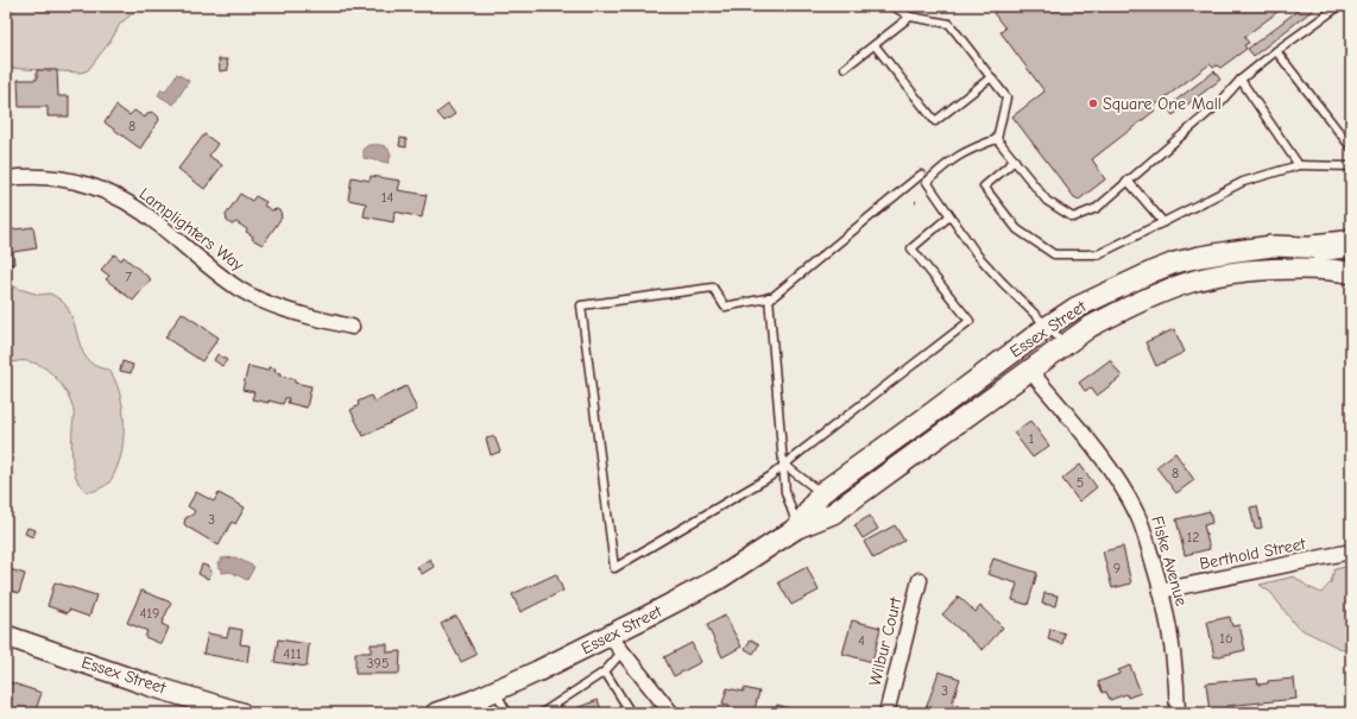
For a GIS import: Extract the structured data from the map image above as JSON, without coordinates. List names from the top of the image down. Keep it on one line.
{"streets":{"main road":["Essex Street"],"street":["Lamplighters Way","Berthold Street","Fiske Avenue","Wilbur Court"]},"crossings":[["Essex Street","Fiske Avenue"],["Berthold Street","Fiske Avenue"]],"places":["Square One Mall"],"house_numbers":["8","14","7","1","8","5","3","12","9","419","16","4","411","395","3"]}
